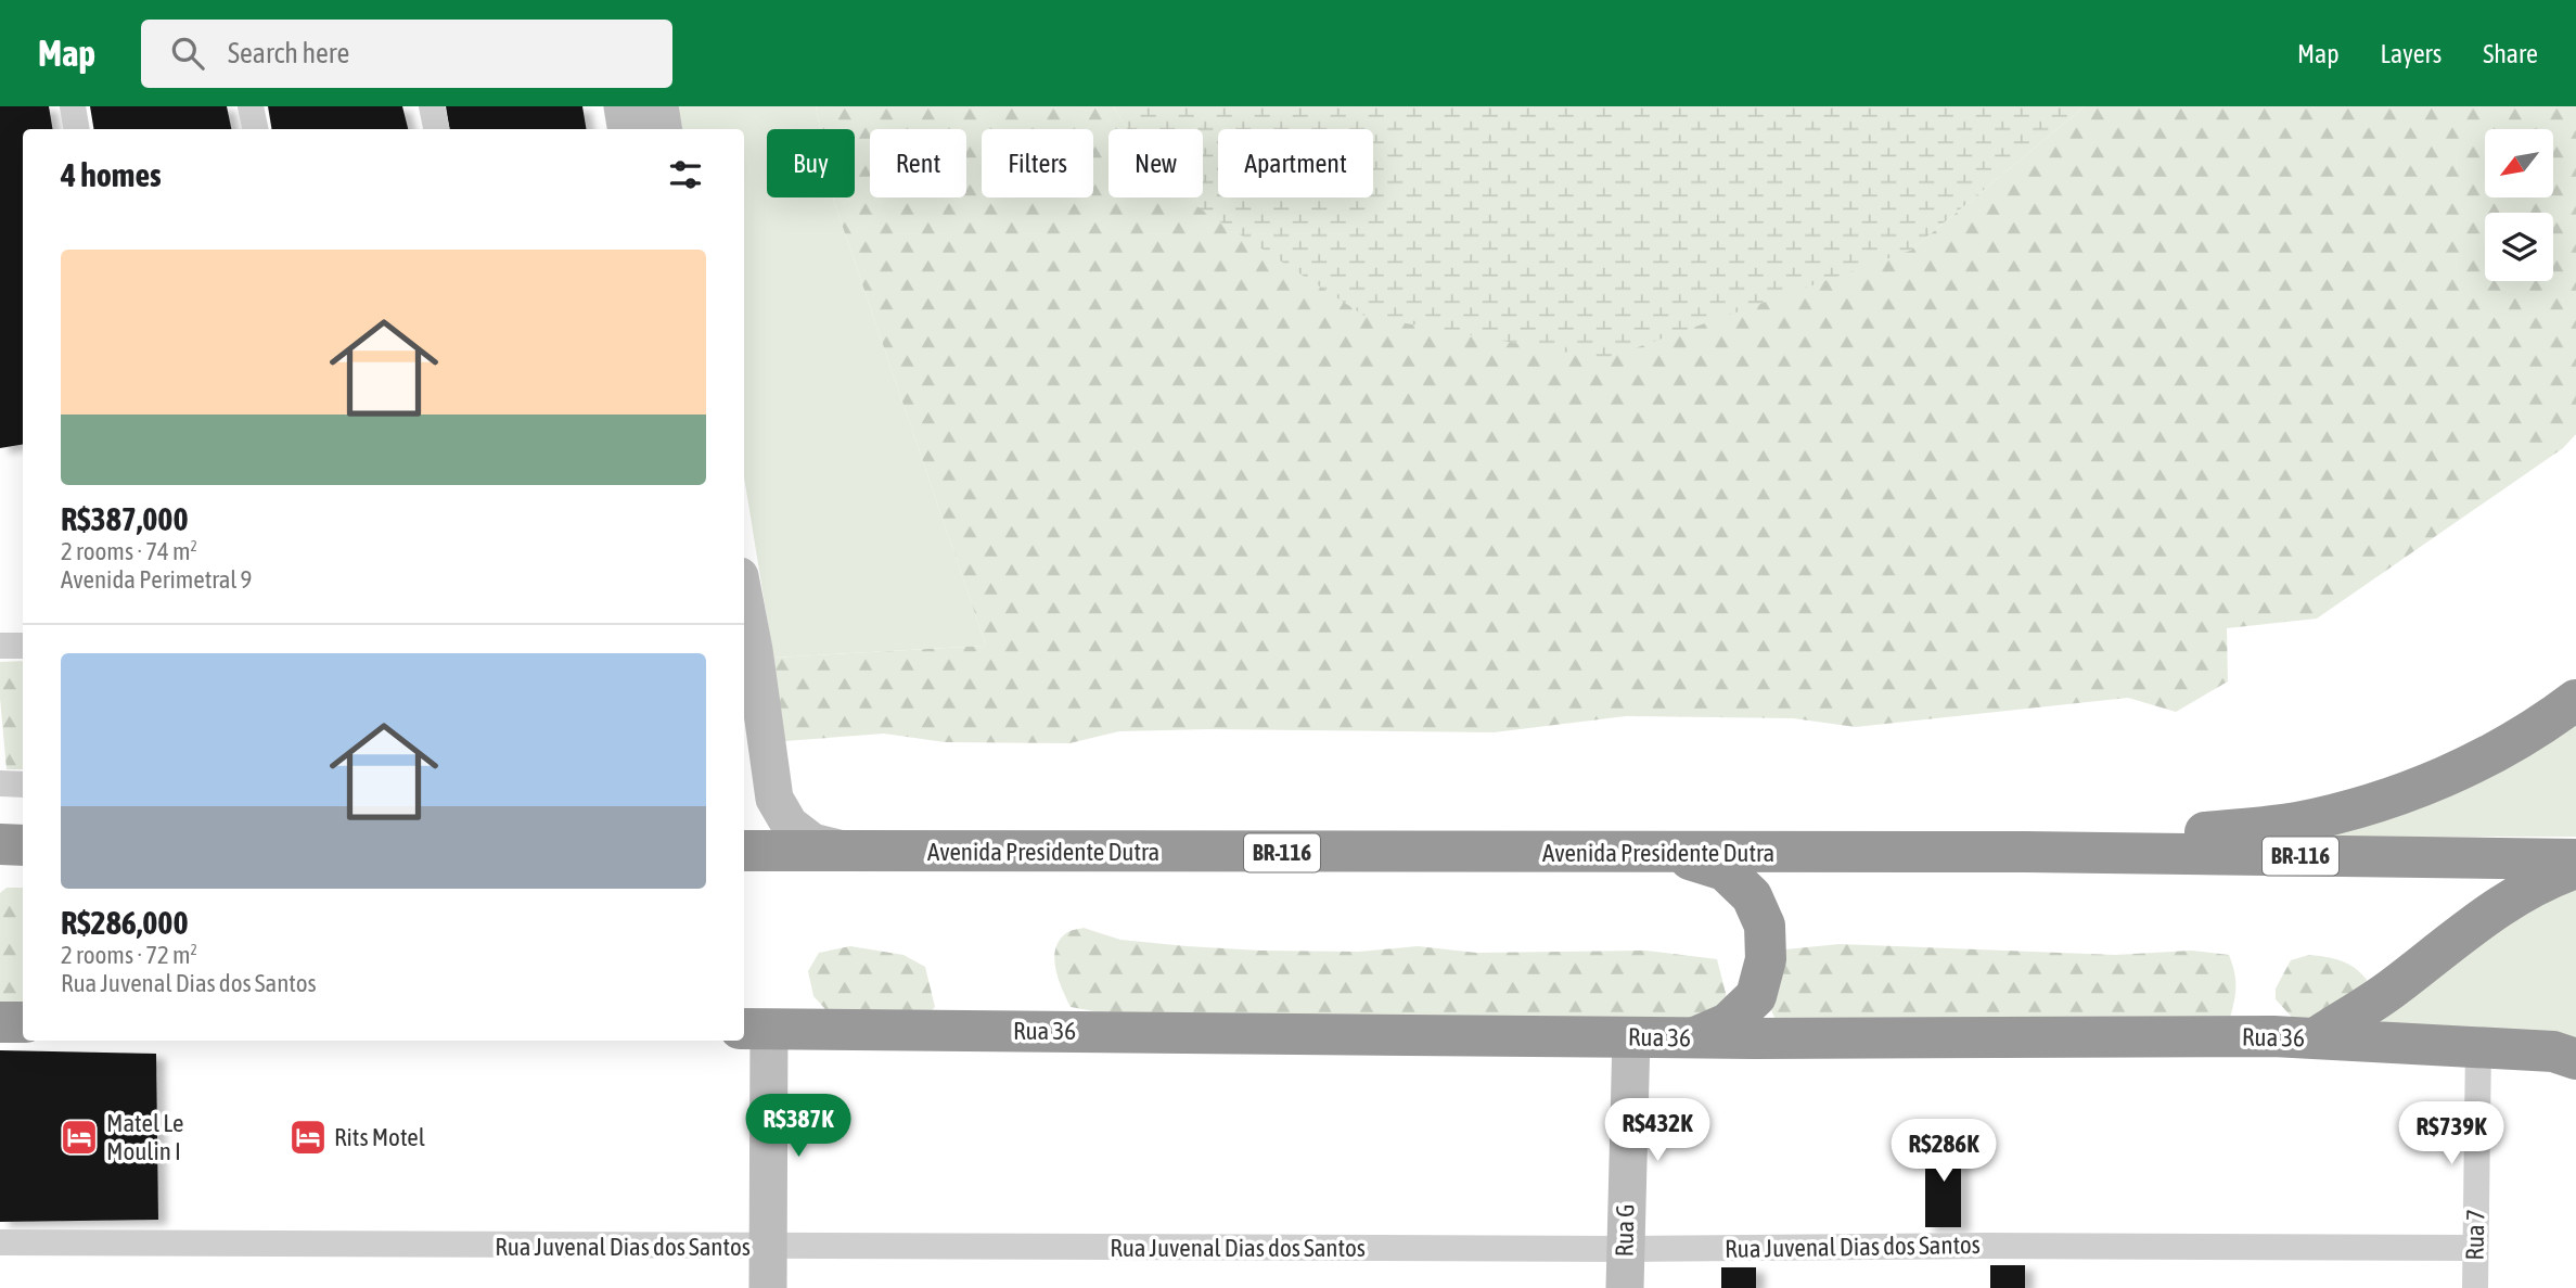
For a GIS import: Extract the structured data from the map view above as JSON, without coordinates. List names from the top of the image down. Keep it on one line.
{"streets":{"highway":["Avenida Presidente Dutra","BR-116","Rua 36"],"main road":["Rua G"],"street":["Rua 7","Rua Juvenal Dias dos Santos"]},"crossings":[["Rua 36","Rua G"],["Rua 36","Rua 7"],["Rua G","Rua Juvenal Dias dos Santos"],["Rua 7","Rua Juvenal Dias dos Santos"]],"places":{"hotel":["Matel Le Moulin I","Rits Motel"]},"north":"bottom left","page":{"header":"Map","search":"Search here","nav":["Map","Layers","Share"],"chip":["Buy","Rent","Filters","New","Apartment"],"heading":"4 homes","list":[{"name":"R$387,000","note":"2 rooms · 74 m² · Avenida Perimetral 9"},{"name":"R$286,000","note":"2 rooms · 72 m² · Rua Juvenal Dias dos Santos"}],"price":["R$387K","R$432K","R$739K","R$286K"]}}
